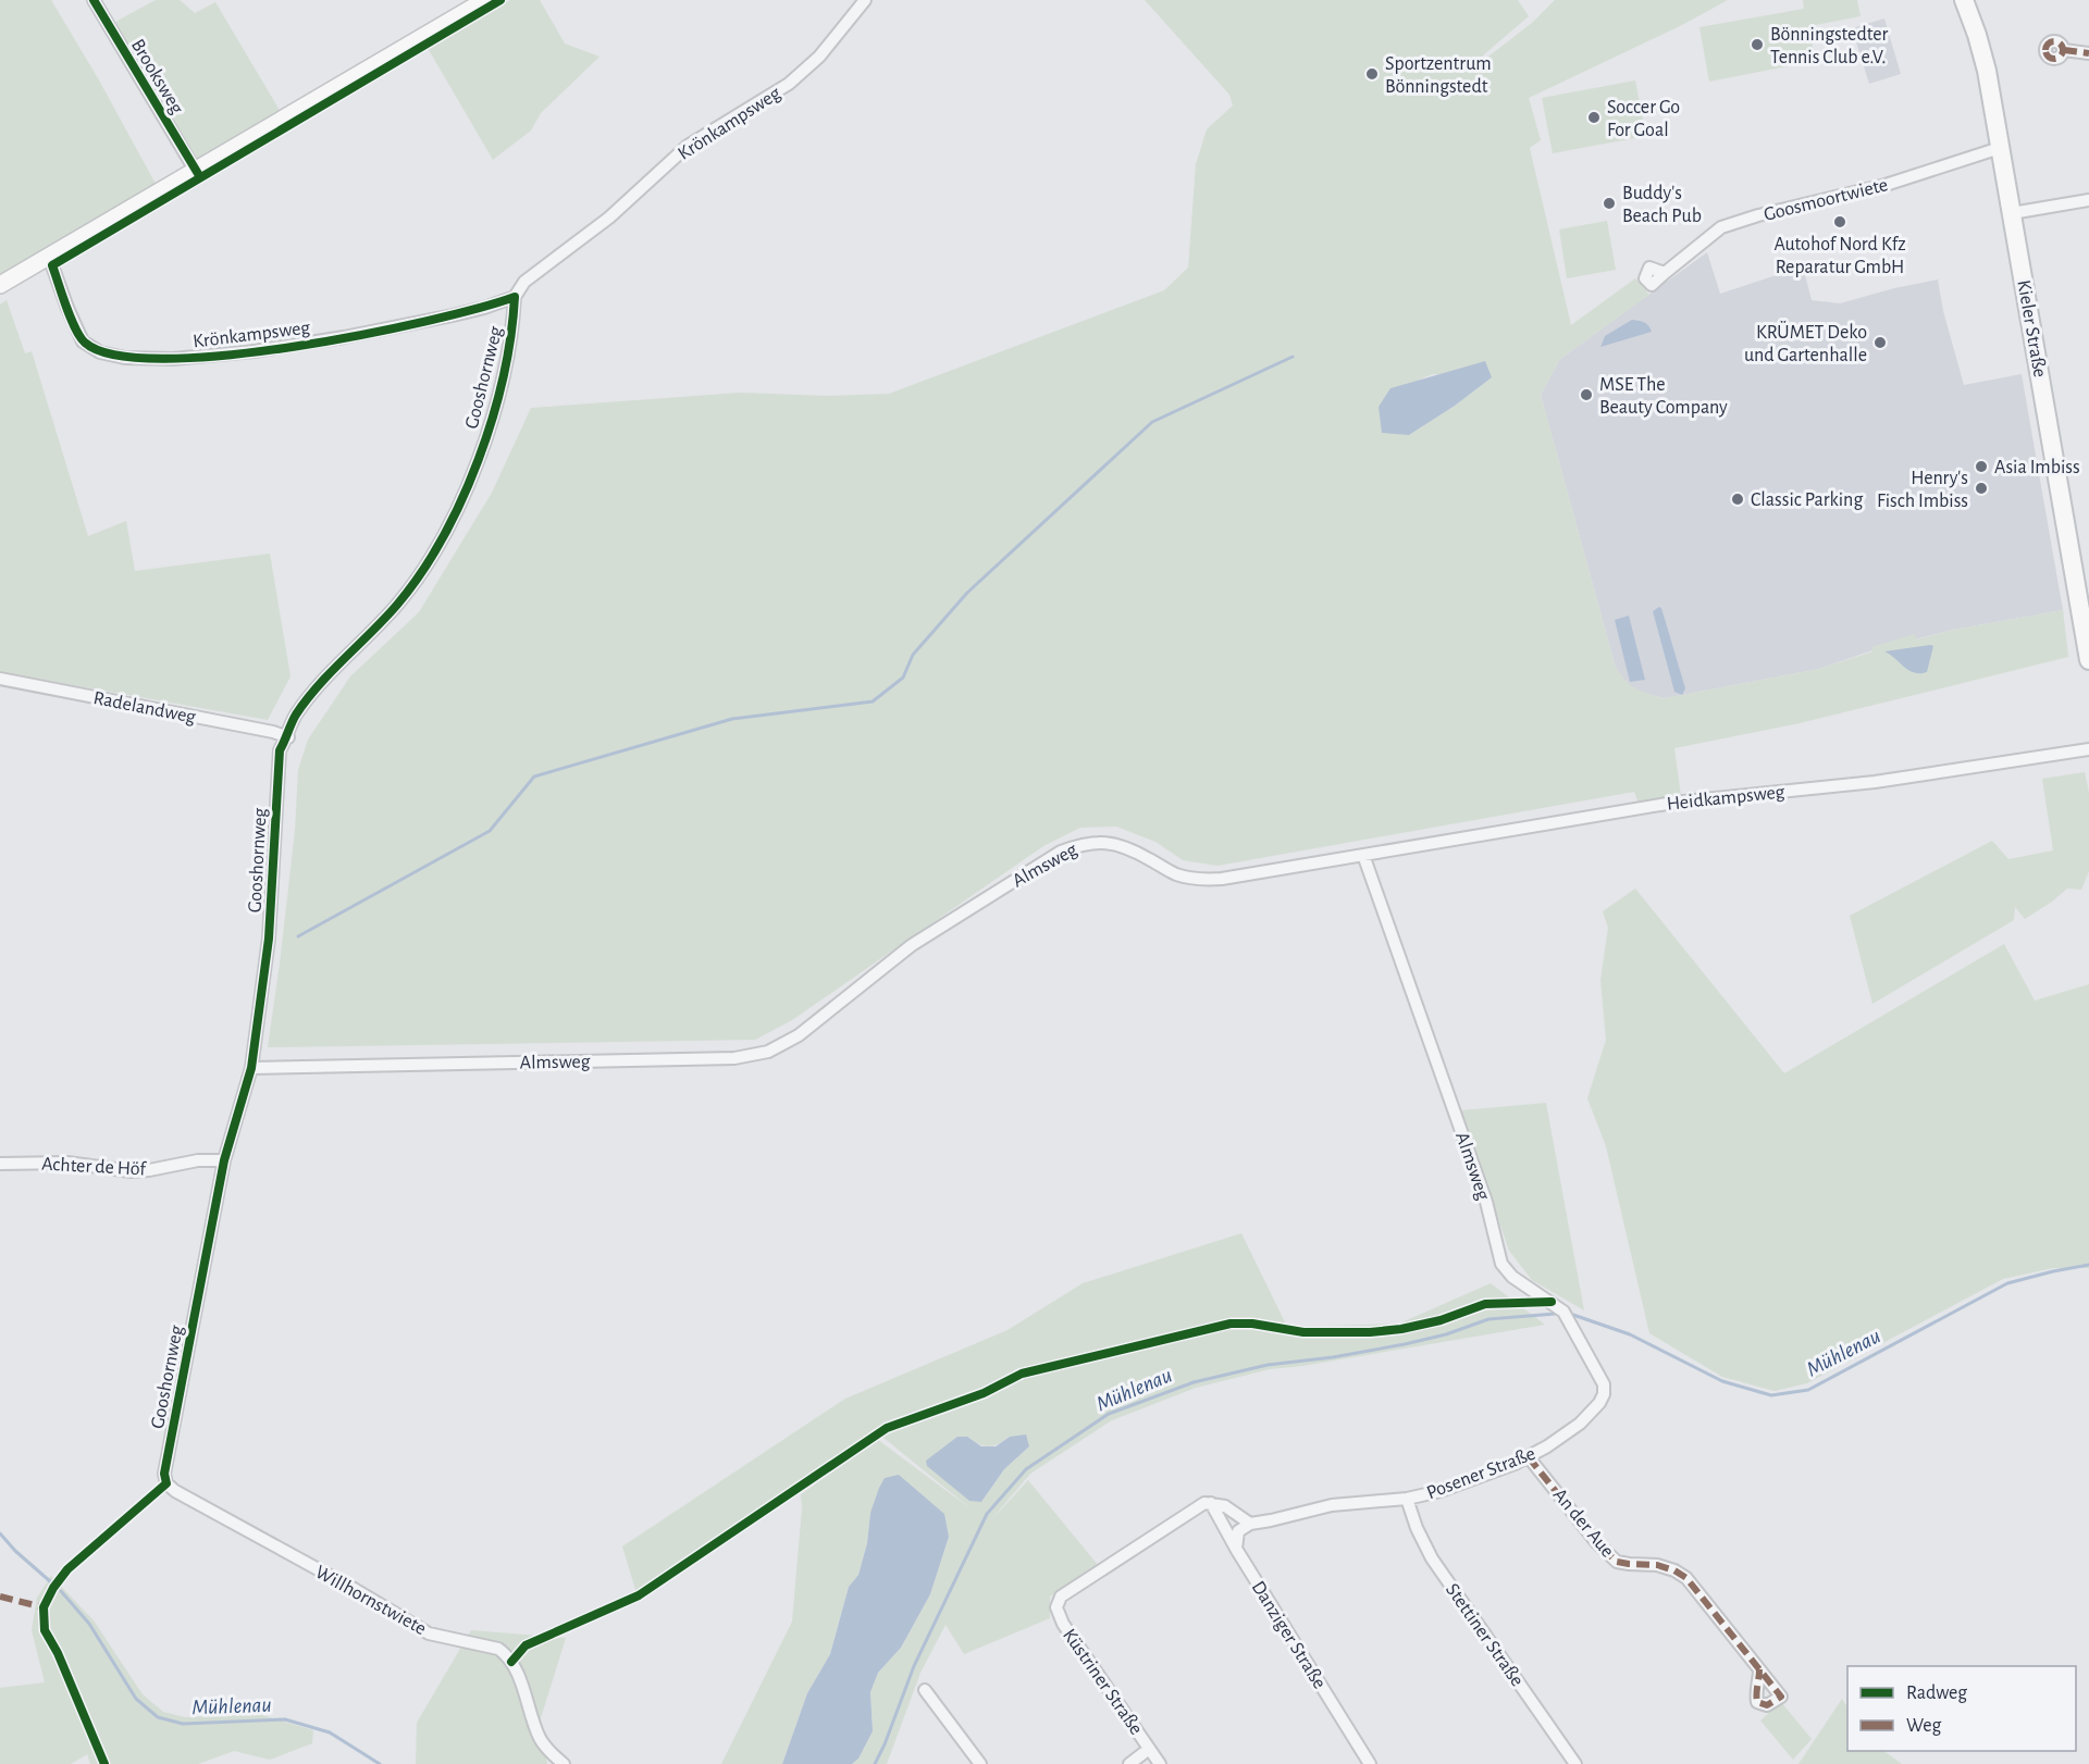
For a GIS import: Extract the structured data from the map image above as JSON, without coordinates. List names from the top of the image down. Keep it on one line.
{"streets":{"main road":["Kieler Straße"],"street":["Brooksweg","Krönkampsweg","Goosmoortwiete","Gooshornweg","Radelandweg","Heidkampsweg","Almsweg","Achter de Höf","Posener Straße","An der Aue","Willhornstwiete","Danziger Straße","Stettiner Straße","Küstriner Straße"]},"crossings":[["Krönkampsweg","Gooshornweg"],["Goosmoortwiete","Kieler Straße"],["Gooshornweg","Radelandweg"],["Gooshornweg","Almsweg"],["Gooshornweg","Achter de Höf"],["Gooshornweg","Willhornstwiete"],["Heidkampsweg","Almsweg"],["Almsweg","Posener Straße"],["Posener Straße","An der Aue"],["Posener Straße","Stettiner Straße"],["Danziger Straße","Küstriner Straße"]],"water":["Mühlenau"],"places":["Bönningstedter Tennis Club e.V.","Sportzentrum Bönningstedt","Soccer Go For Goal","Buddy's Beach Pub","Autohof Nord Kfz Reparatur GmbH","KRÜMET Deko und Gartenhalle","MSE The Beauty Company","Asia Imbiss","Henry's Fisch Imbiss","Classic Parking"],"legend":["Radweg","Weg"]}
